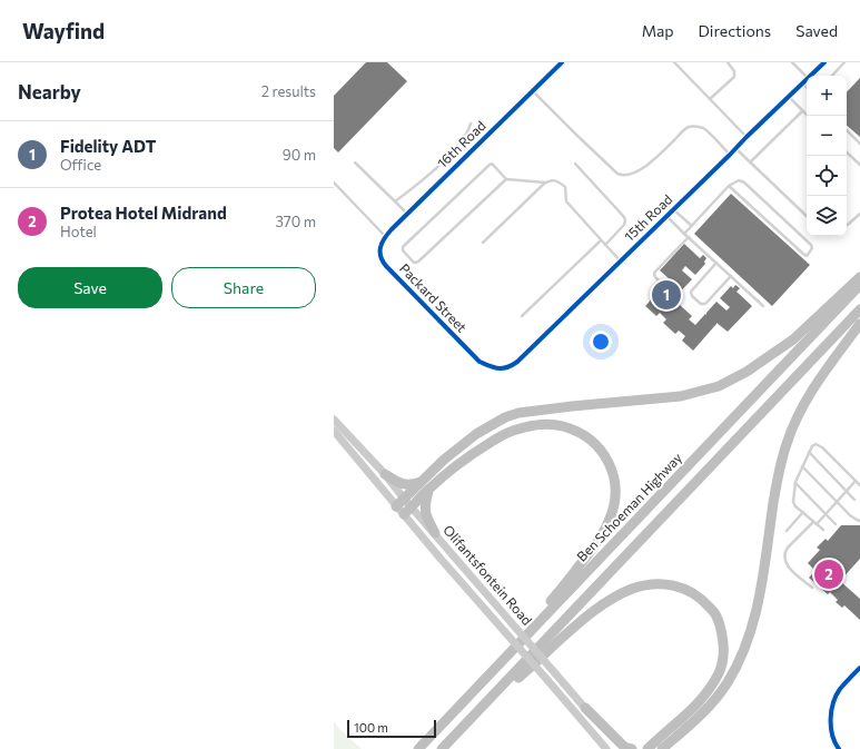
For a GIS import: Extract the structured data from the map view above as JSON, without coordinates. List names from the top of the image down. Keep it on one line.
{"streets":{"highway":["Ben Schoeman Highway"],"main road":["Olifantsfontein Road"],"street":["16th Road","15th Road","Packard Street"]},"crossings":[["16th Road","Packard Street"],["15th Road","Packard Street"]],"scale_bar":"100 m","page":{"header":"Wayfind","nav":["Map","Directions","Saved"],"heading":["Nearby","2 results"],"map_buttons":["+","−"],"list":[{"mark":"1","name":"Fidelity ADT","note":"Office","value":"90 m"},{"mark":"2","name":"Protea Hotel Midrand","note":"Hotel","value":"370 m"}],"buttons":["Save","Share"],"pins":["1","2"],"scale":"100 m"}}
